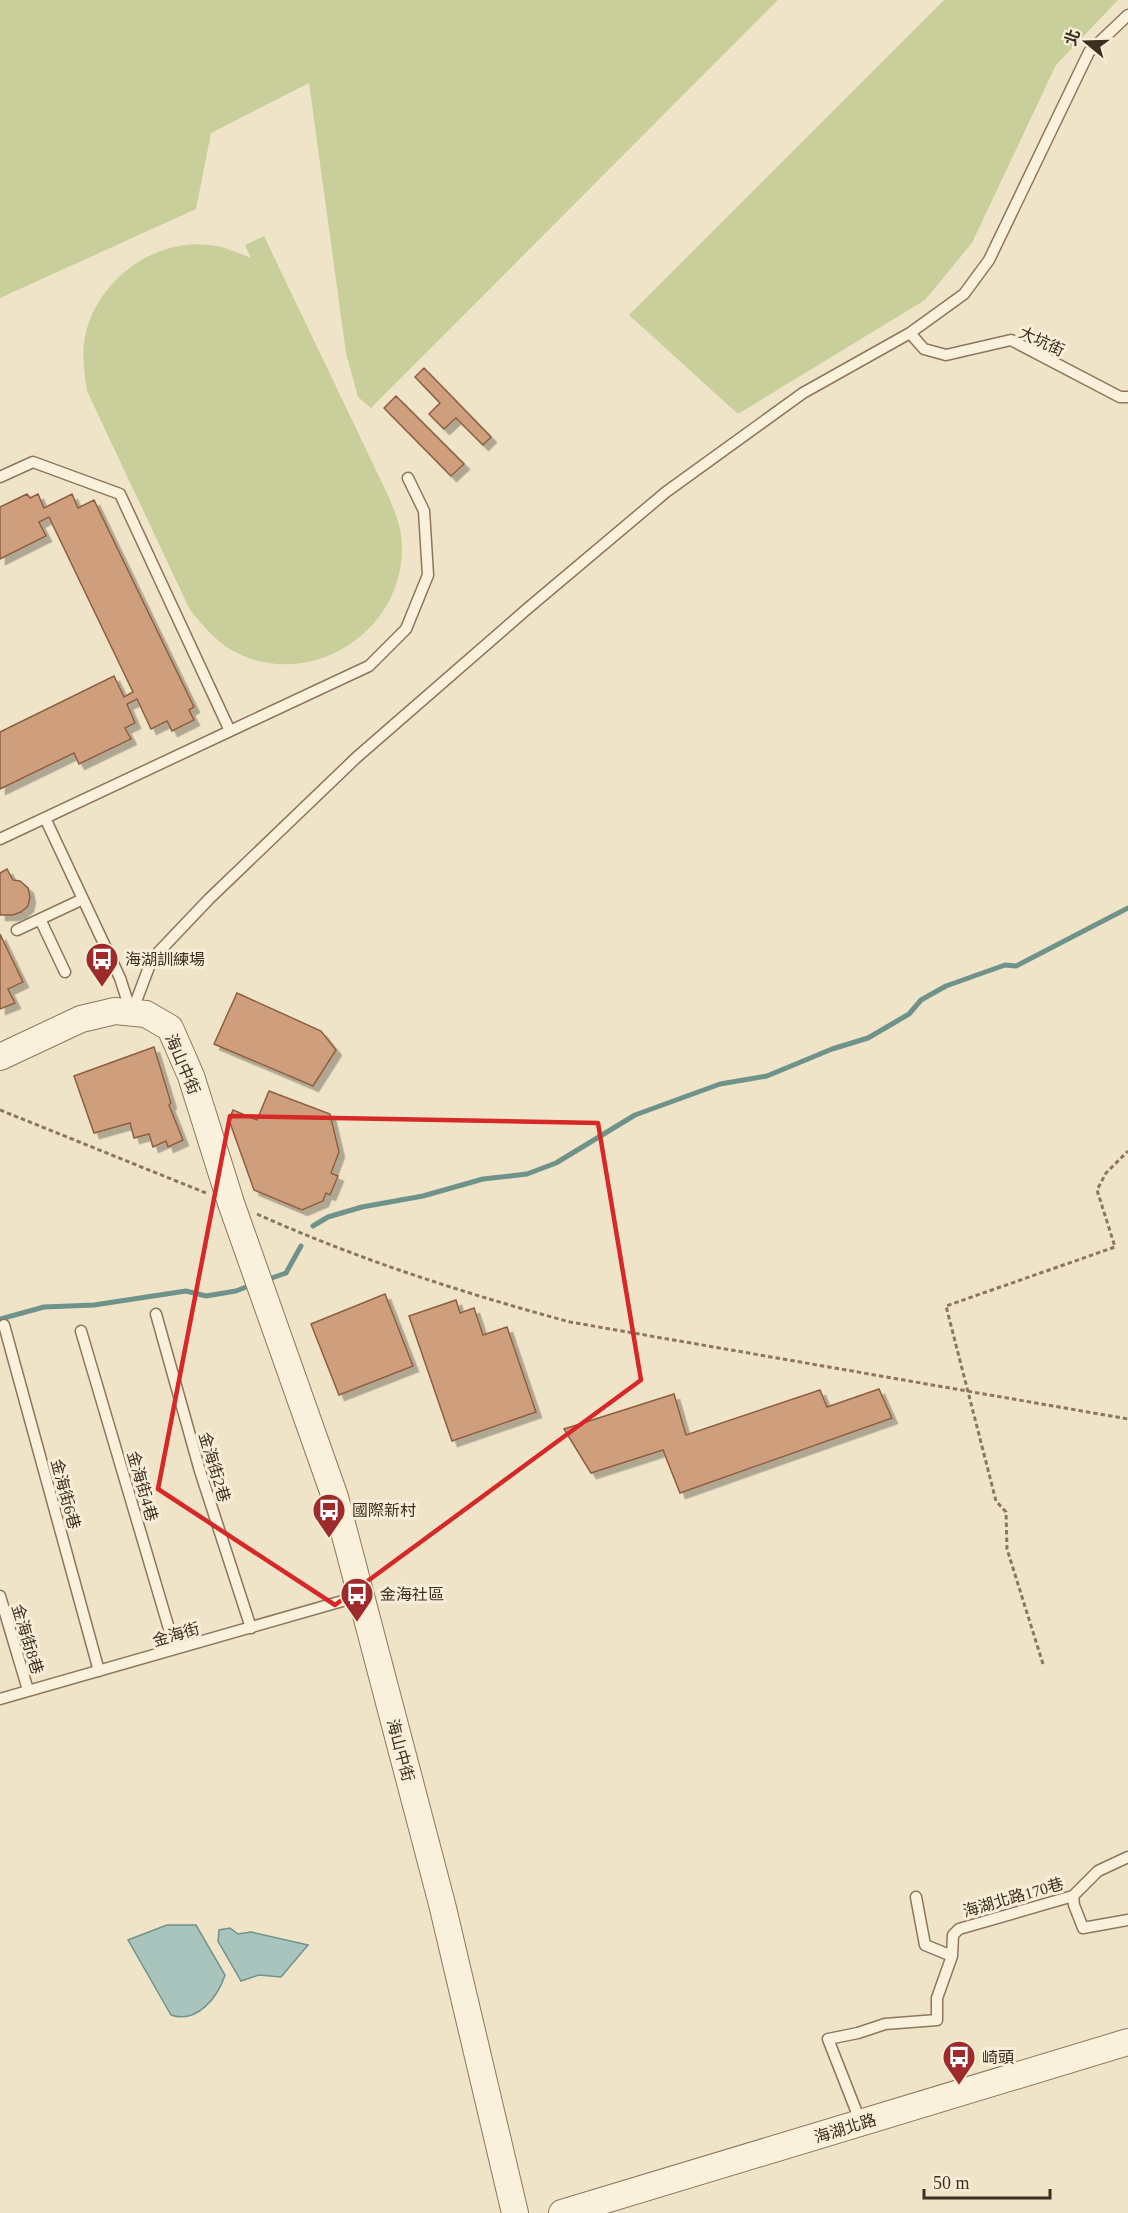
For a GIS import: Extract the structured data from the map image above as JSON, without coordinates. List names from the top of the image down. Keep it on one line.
{"streets":{"street":["海山中街","海湖北路"],"lane":["大坑街","金海街2巷","金海街4巷","金海街6巷","金海街","金海街8巷","海湖北路170巷"]},"crossings":[["海山中街","金海街"],["金海街2巷","金海街"],["金海街4巷","金海街"],["金海街6巷","金海街"],["金海街","金海街8巷"]],"places":{"bus stop":["海湖訓練場","國際新村","金海社區","崎頭"]},"scale_bar":"50 m","north":"left"}
